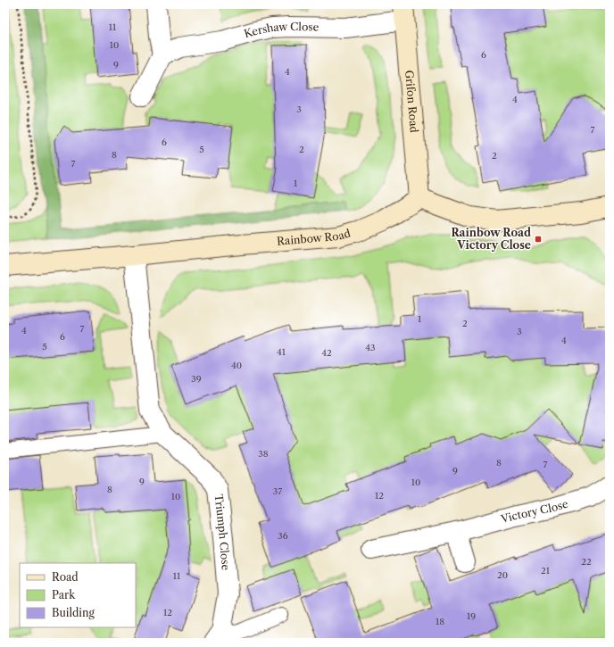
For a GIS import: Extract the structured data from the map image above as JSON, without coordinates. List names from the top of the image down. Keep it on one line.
{"streets":{"street":["Kershaw Close","Grifon Road","Rainbow Road","Victory Close","Triumph Close"]},"crossings":[["Kershaw Close","Grifon Road"],["Grifon Road","Rainbow Road"],["Rainbow Road","Triumph Close"]],"places":{"transit":["Rainbow Road Victory Close"]},"house_numbers":["11","10","6","9","4","4","3","7","6","5","2","8","2","7","1","1","2","7","4","3","6","4","5","43","41","42","40","39","38","8","7","9","9","10","8","37","12","10","36","22","21","20","11","12","19","18"],"legend":["Road","Park","Building"]}
